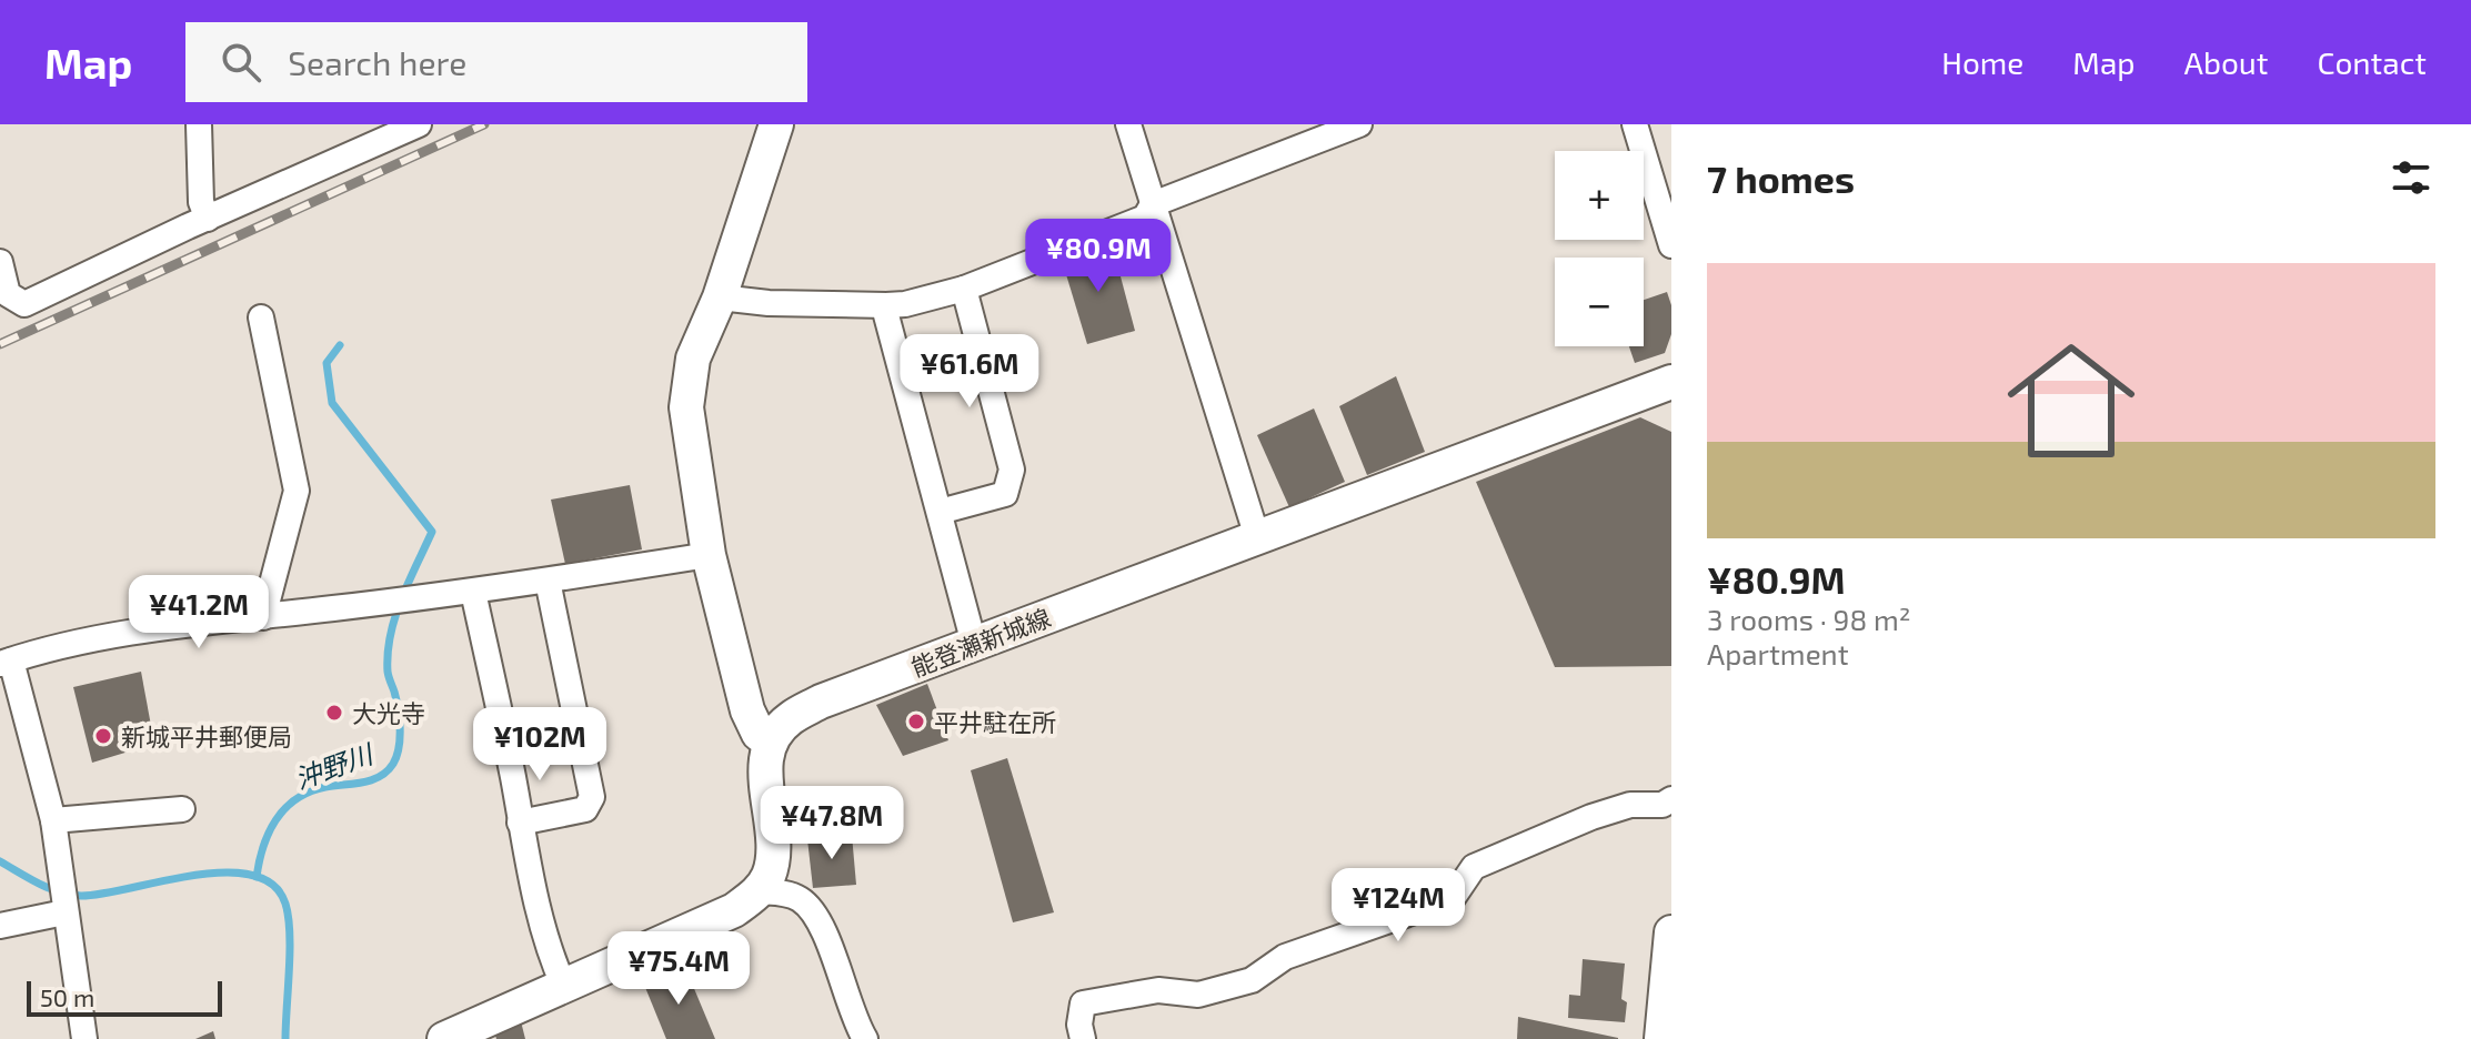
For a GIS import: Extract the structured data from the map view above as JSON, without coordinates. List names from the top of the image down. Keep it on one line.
{"streets":{"main road":["能登瀬新城線"]},"water":["沖野川"],"places":["大光寺","平井駐在所","新城平井郵便局"],"scale_bar":"50 m","page":{"header":"Map","search":"Search here","nav":["Home","Map","About","Contact"],"heading":"7 homes","map_buttons":["+","−"],"price":["¥80.9M","¥61.6M","¥41.2M","¥102M","¥47.8M","¥124M","¥75.4M"],"list":[{"name":"¥80.9M","note":"3 rooms · 98 m² · Apartment"}],"scale":"50 m"}}
